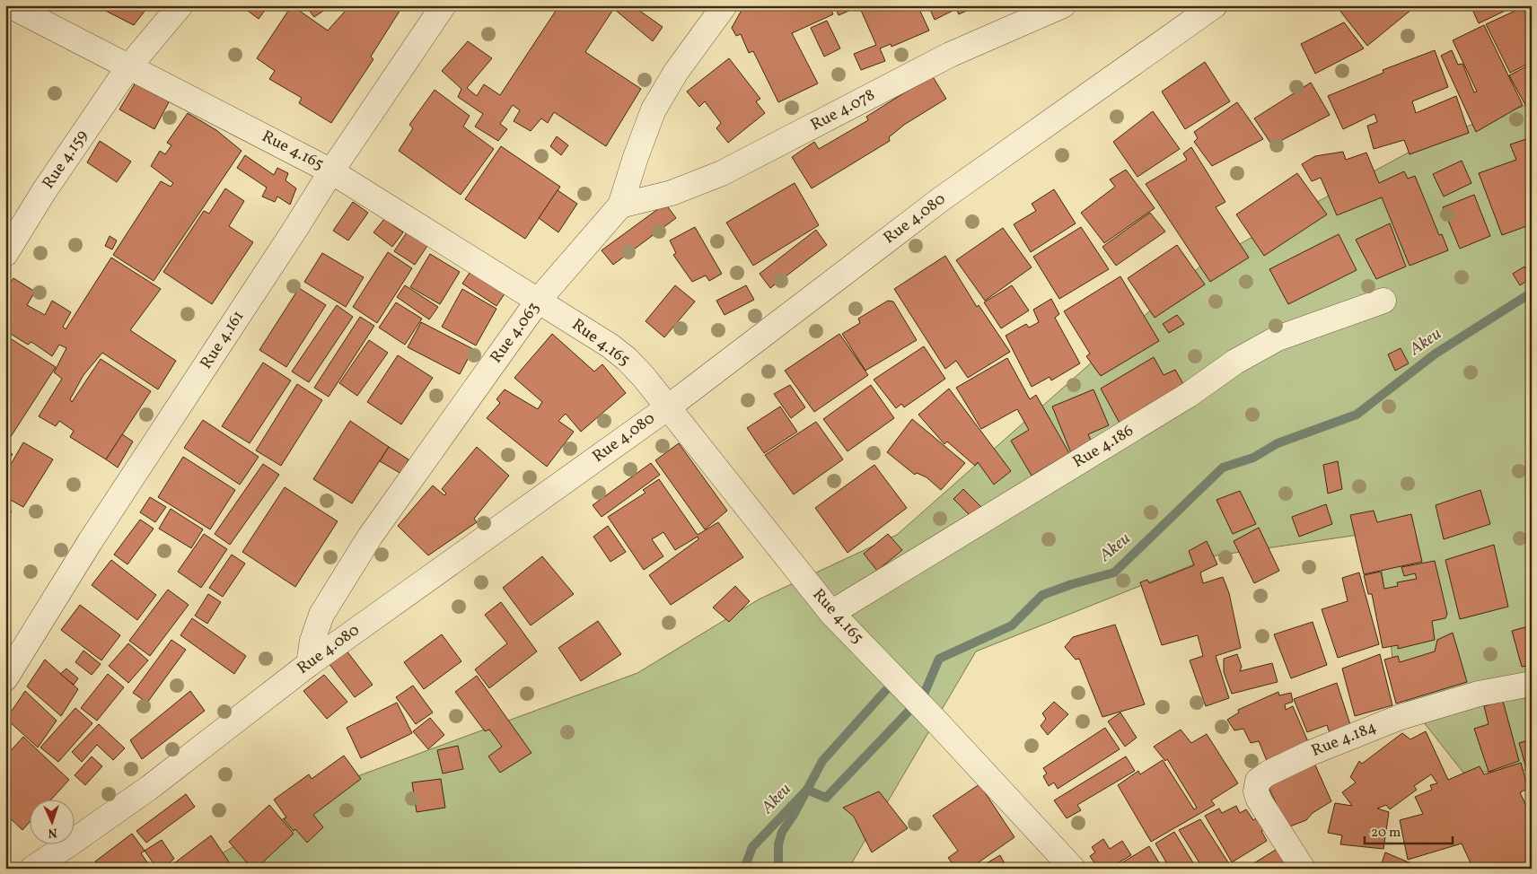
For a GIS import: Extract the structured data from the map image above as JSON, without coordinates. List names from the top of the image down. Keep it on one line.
{"streets":{"street":["Rue 4.078","Rue 4.165","Rue 4.159","Rue 4.080","Rue 4.063","Rue 4.161","Rue 4.186","Rue 4.184"]},"crossings":[["Rue 4.078","Rue 4.063"],["Rue 4.165","Rue 4.159"],["Rue 4.165","Rue 4.080"],["Rue 4.165","Rue 4.063"],["Rue 4.165","Rue 4.161"],["Rue 4.165","Rue 4.186"],["Rue 4.080","Rue 4.063"]],"water":["Akeu"],"scale_bar":"20 m","north":"bottom"}
